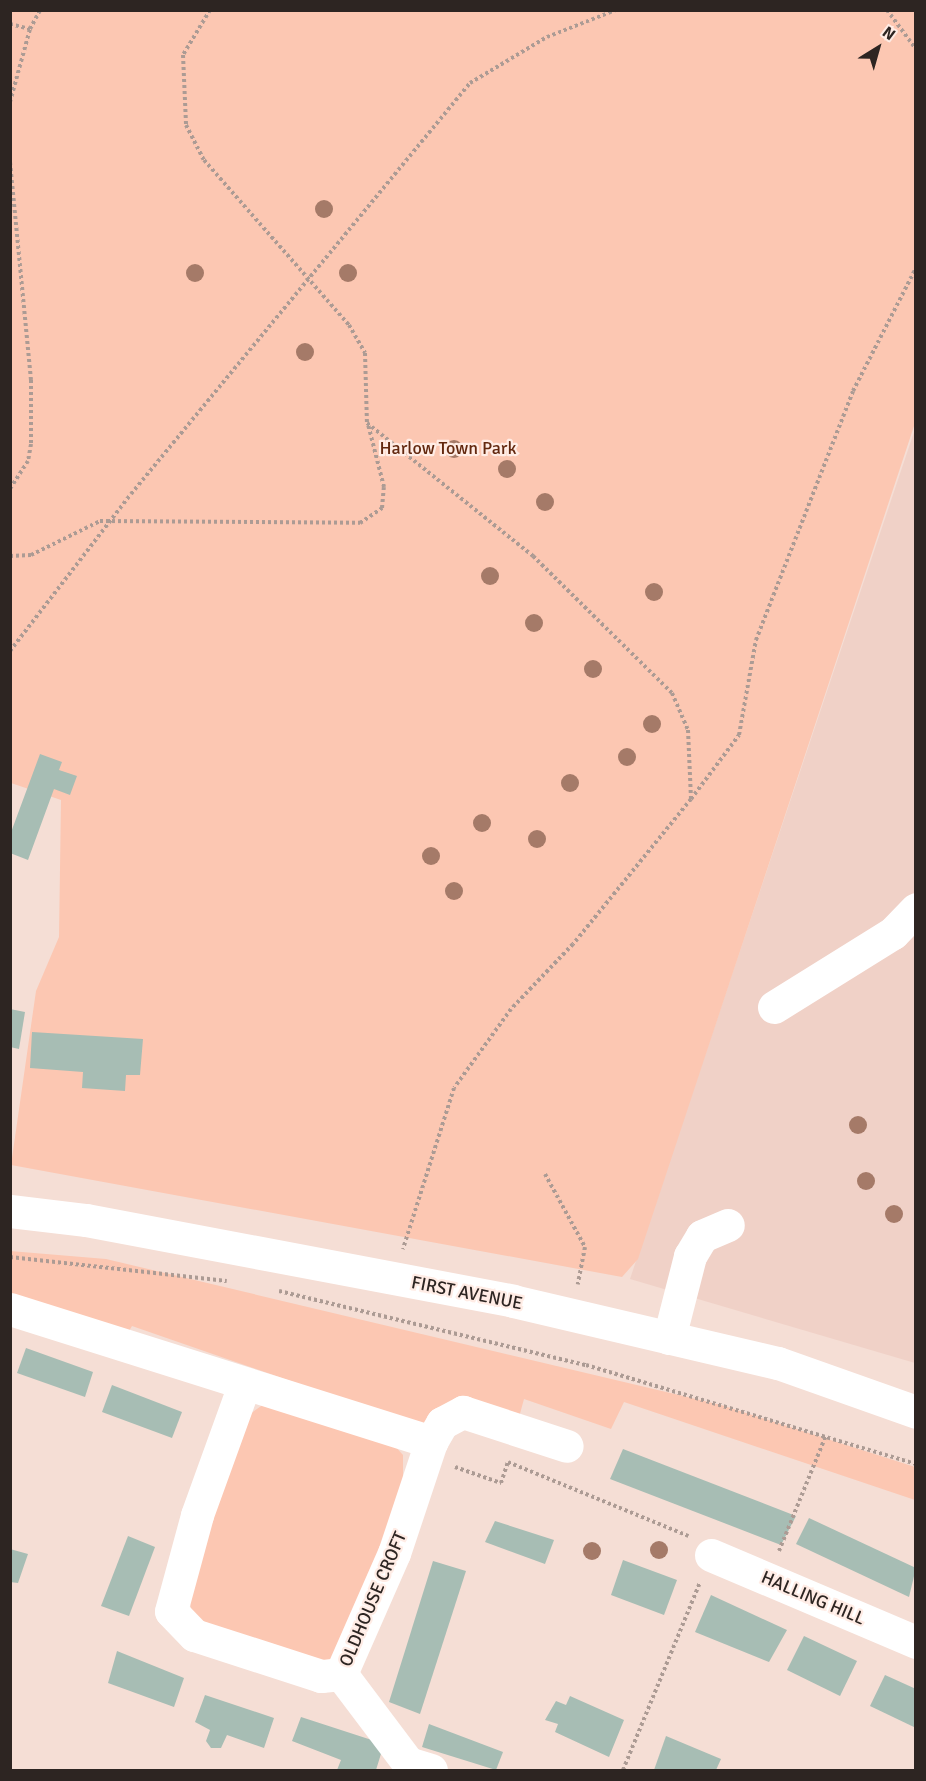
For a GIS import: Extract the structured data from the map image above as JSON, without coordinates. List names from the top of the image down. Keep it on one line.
{"streets":{"street":["FIRST AVENUE","HALLING HILL","OLDHOUSE CROFT"]},"parks":["Harlow Town Park"],"north":"top right"}
